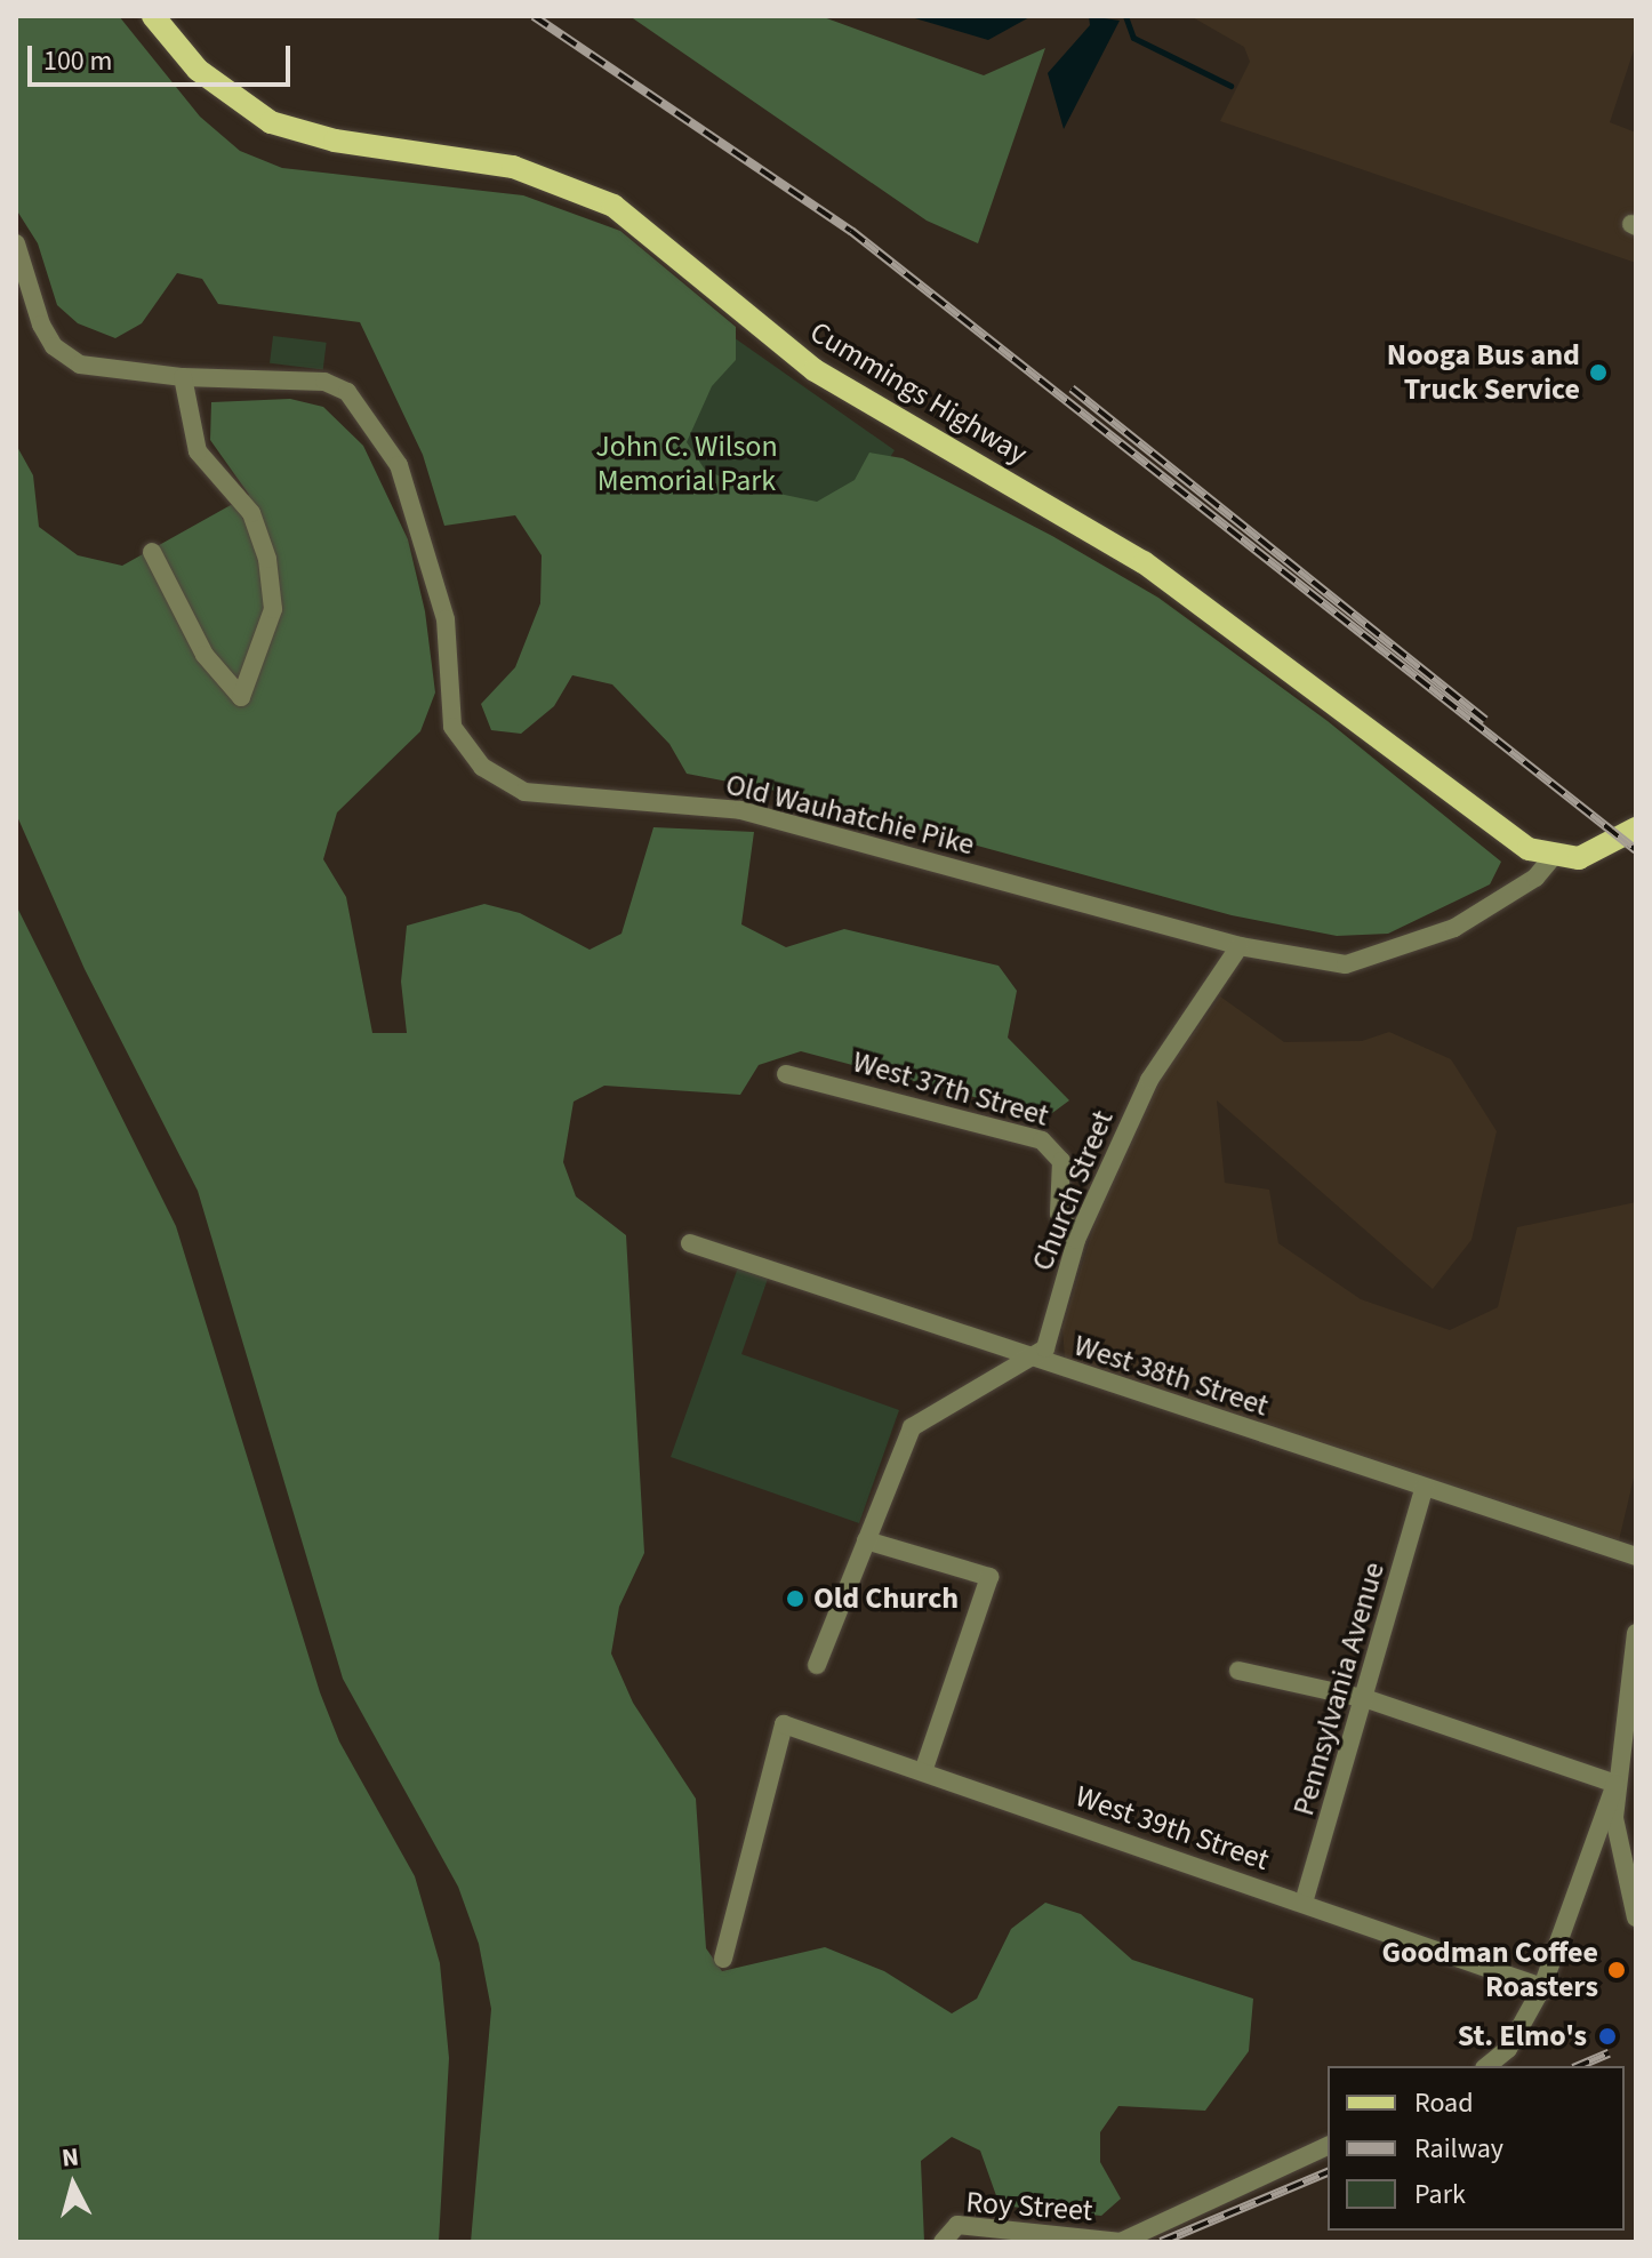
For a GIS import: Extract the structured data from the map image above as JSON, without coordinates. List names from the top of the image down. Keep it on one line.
{"streets":{"main road":["Cummings Highway"],"street":["Old Wauhatchie Pike","West 37th Street","Church Street","West 38th Street","Pennsylvania Avenue","West 39th Street","Roy Street"]},"crossings":[["Cummings Highway","Old Wauhatchie Pike"],["Old Wauhatchie Pike","Church Street"],["West 37th Street","Church Street"],["Church Street","West 38th Street"],["West 38th Street","Pennsylvania Avenue"],["Pennsylvania Avenue","West 39th Street"]],"parks":["John C. Wilson Memorial Park"],"places":["Nooga Bus and Truck Service","Old Church","Goodman Coffee Roasters","St. Elmo's"],"legend":["Road","Railway","Park"],"scale_bar":"100 m","north":"top"}
